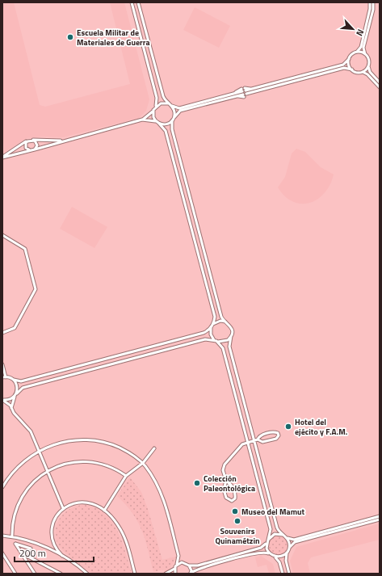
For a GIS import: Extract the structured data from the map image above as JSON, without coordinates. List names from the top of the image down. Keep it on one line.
{"places":["Escuela Militar de Materiales de Guerra","Hotel del ejécito y F.A.M.","Colección Paleontológica","Museo del Mamut","Souvenirs Quinamétzin"],"scale_bar":"200 m","north":"bottom right"}
